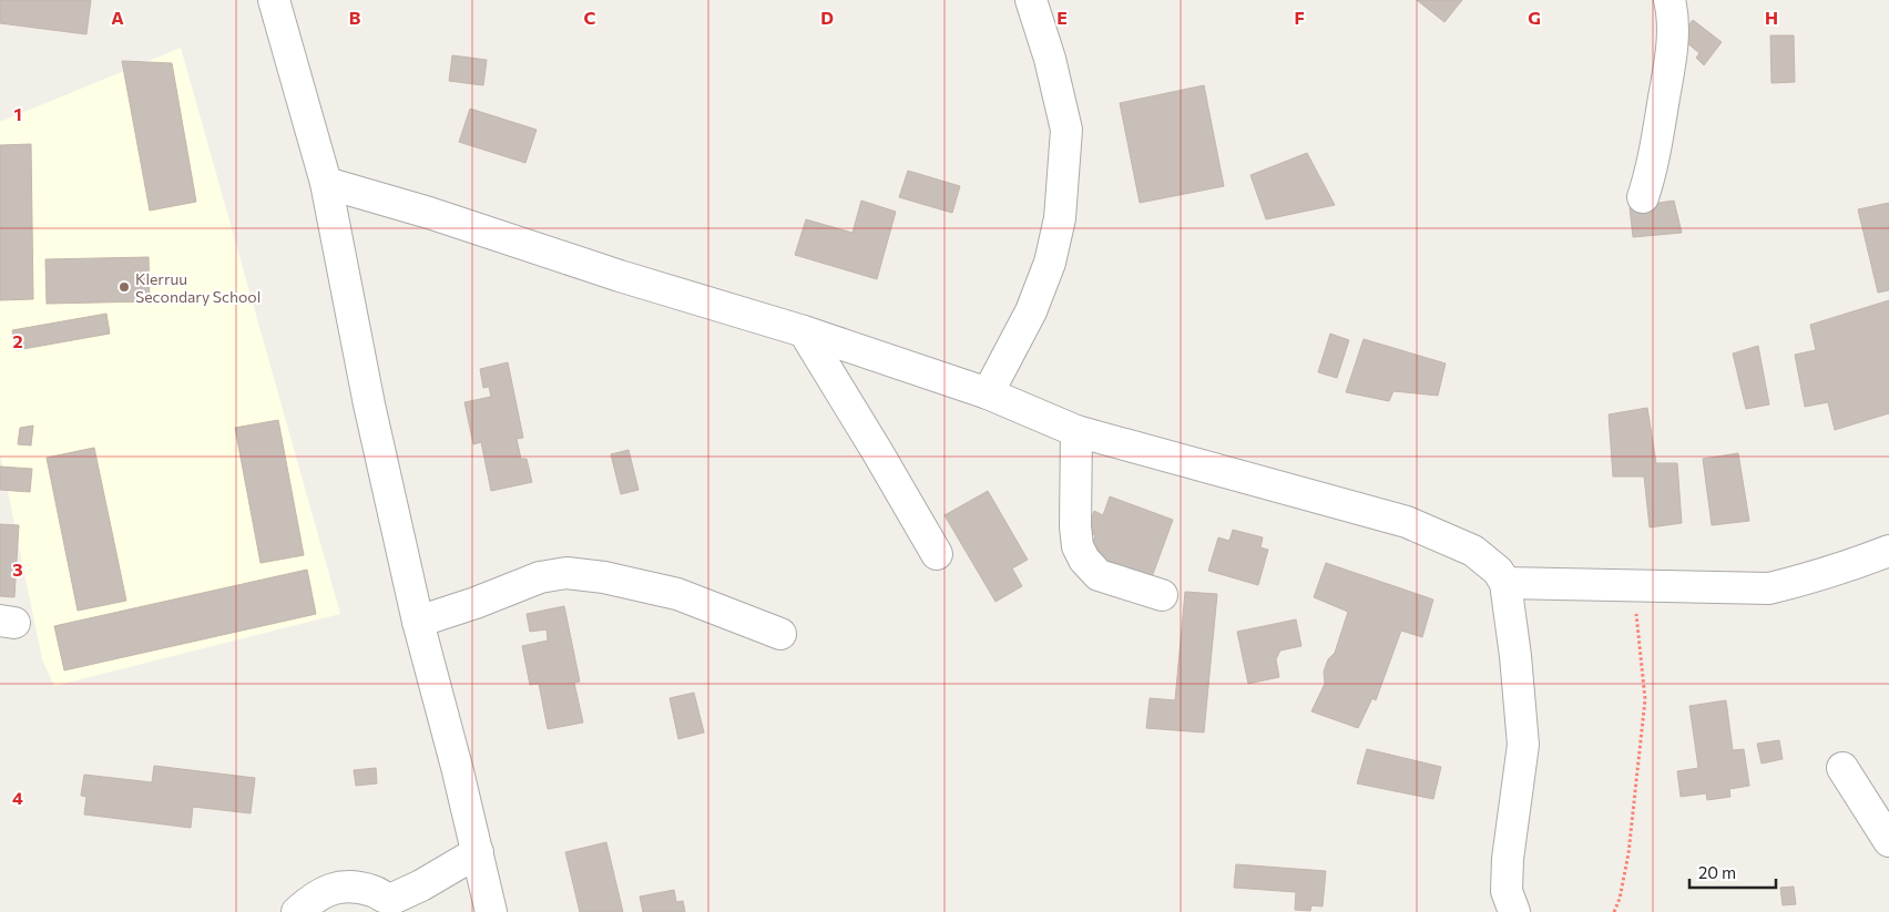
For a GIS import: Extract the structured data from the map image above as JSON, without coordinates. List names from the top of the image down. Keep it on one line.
{"places":["Klerruu Secondary School"],"scale_bar":"20 m","grid":{"columns":["A","B","C","D","E","F","G","H"],"rows":["1","2","3","4"]}}
